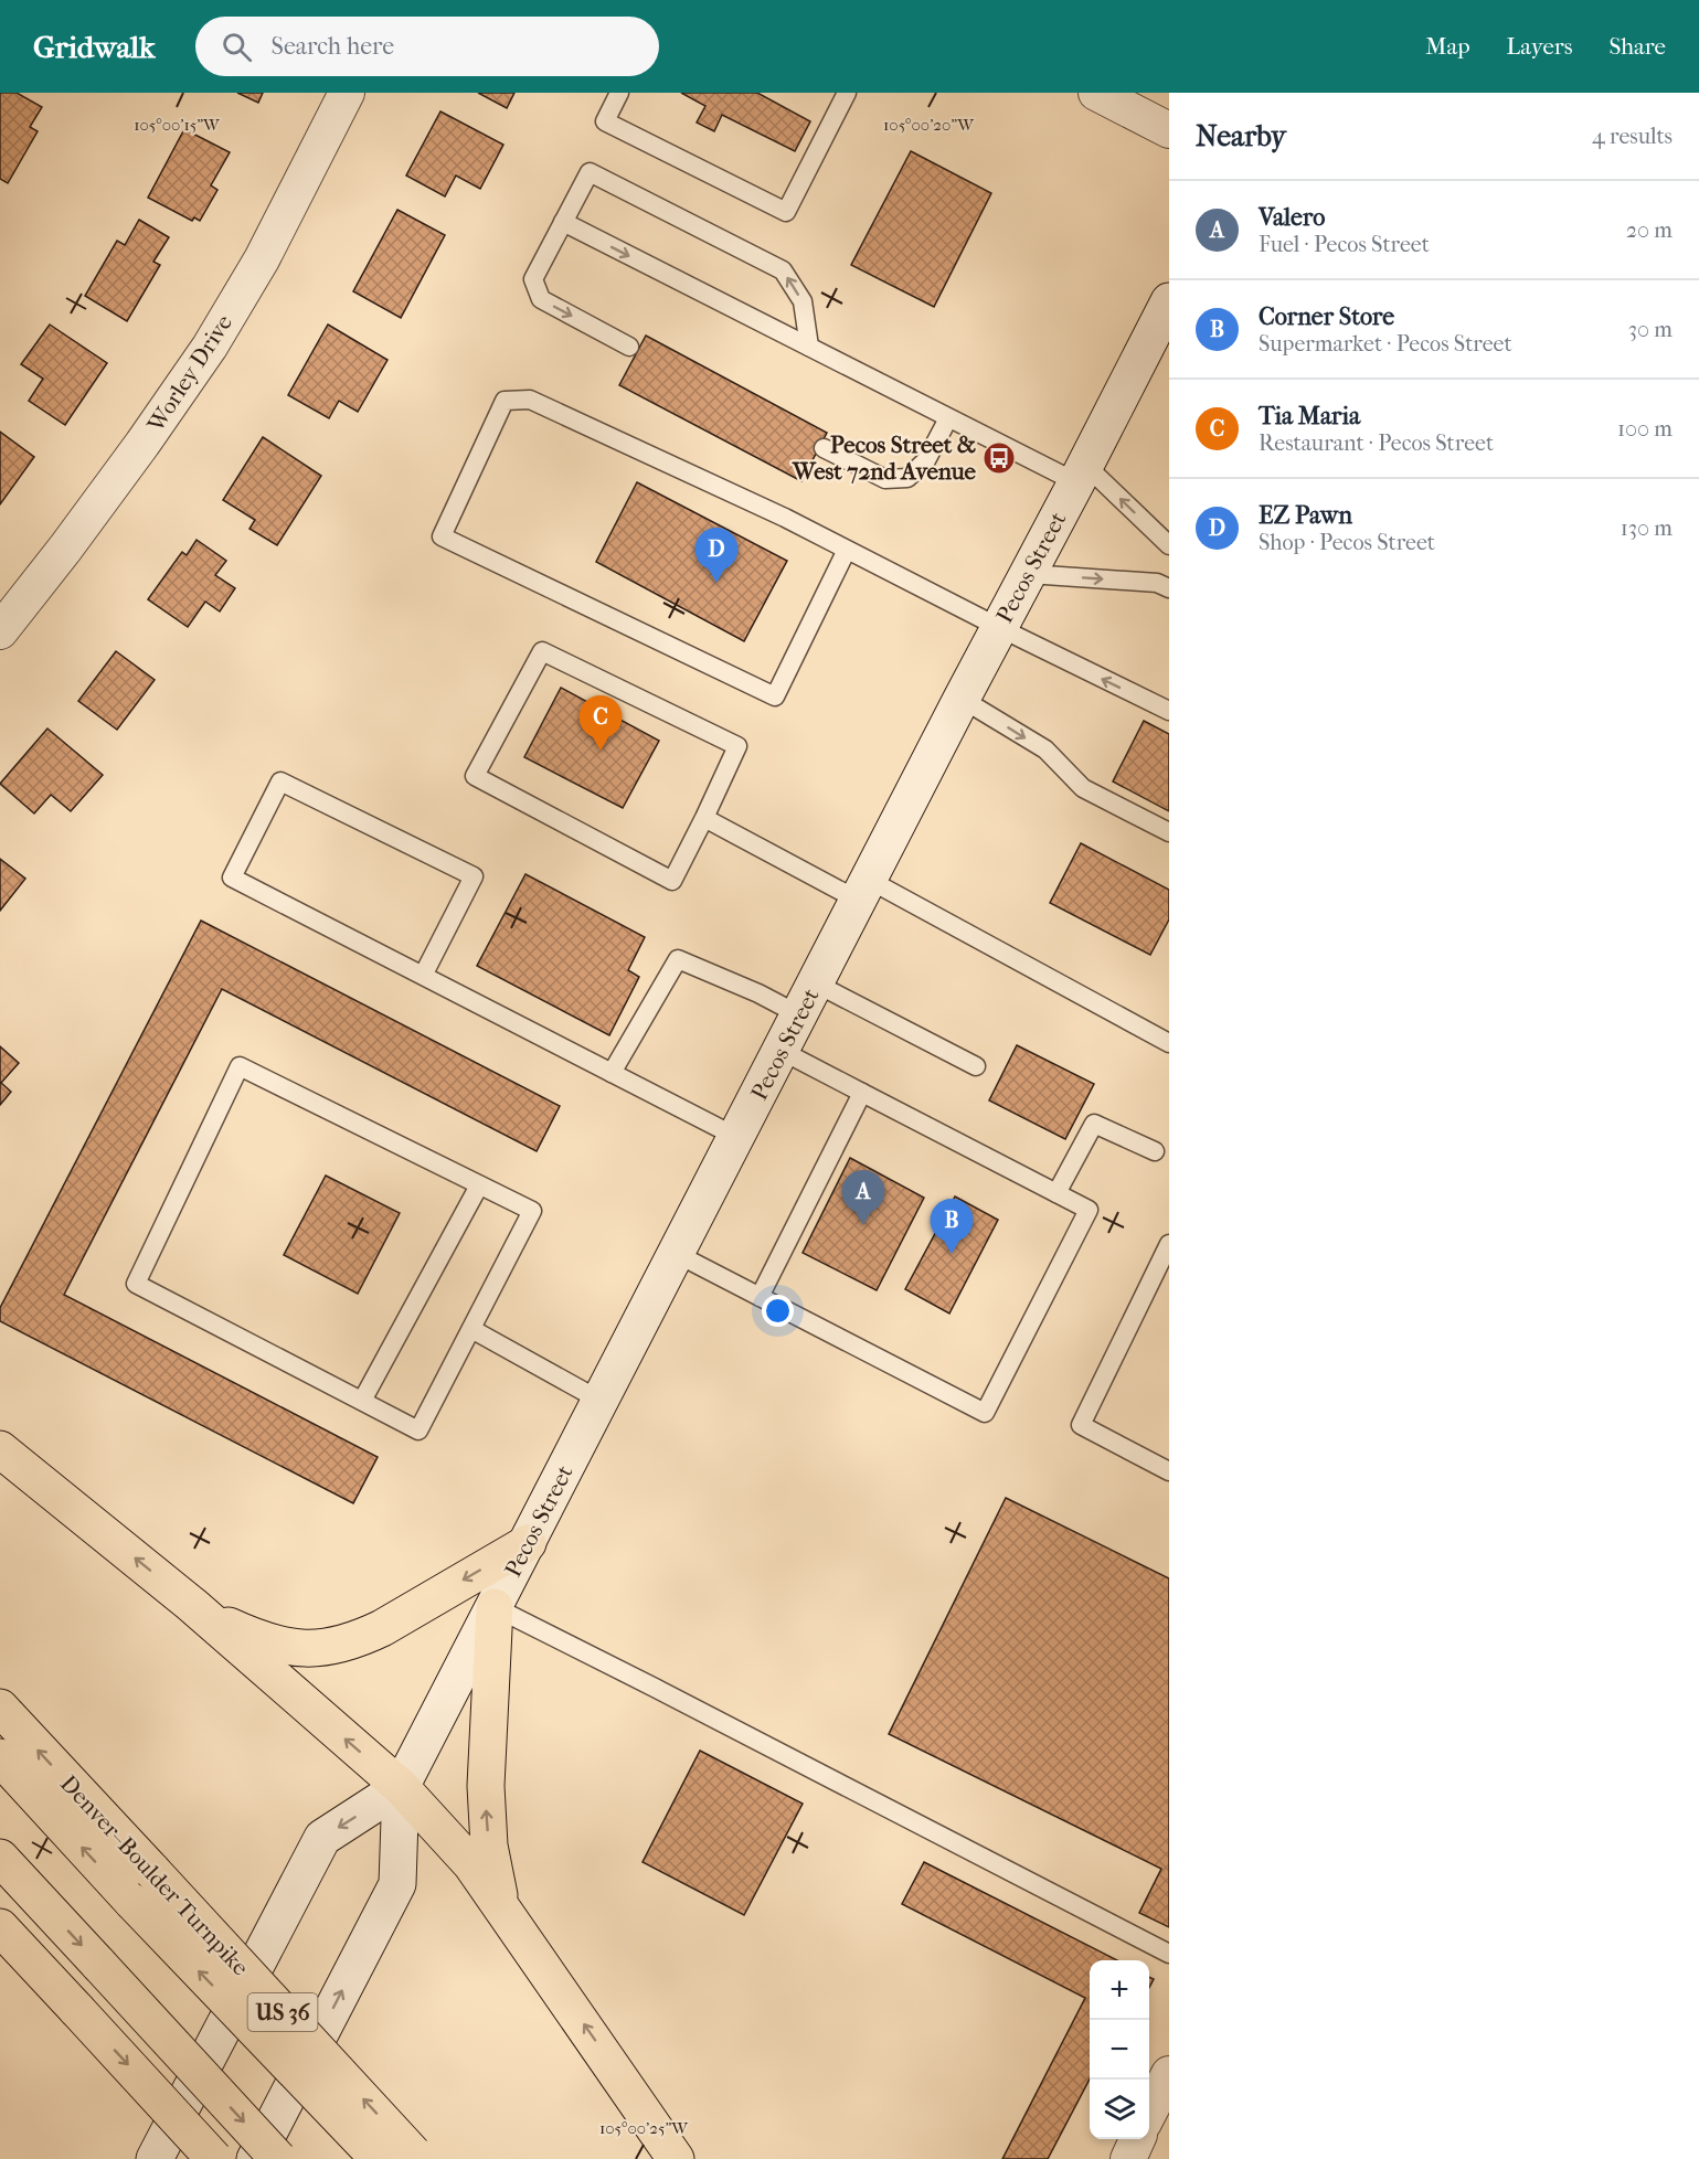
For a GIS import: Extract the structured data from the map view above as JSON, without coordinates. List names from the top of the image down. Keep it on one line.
{"streets":{"highway":["Denver–Boulder Turnpike","US 36"],"main road":["Pecos Street"],"street":["Worley Drive"]},"places":{"bus stop":["Pecos Street & West 72nd Avenue"]},"page":{"header":"Gridwalk","search":"Search here","nav":["Map","Layers","Share"],"heading":["Nearby","4 results"],"list":[{"mark":"A","name":"Valero","note":"Fuel · Pecos Street","value":"20 m"},{"mark":"B","name":"Corner Store","note":"Supermarket · Pecos Street","value":"30 m"},{"mark":"C","name":"Tia Maria","note":"Restaurant · Pecos Street","value":"100 m"},{"mark":"D","name":"EZ Pawn","note":"Shop · Pecos Street","value":"130 m"}],"pins":["D","C","A","B"],"map_buttons":["+","−"]},"coordinates":["105°00'15\"W","105°00'20\"W","105°00'25\"W"]}
